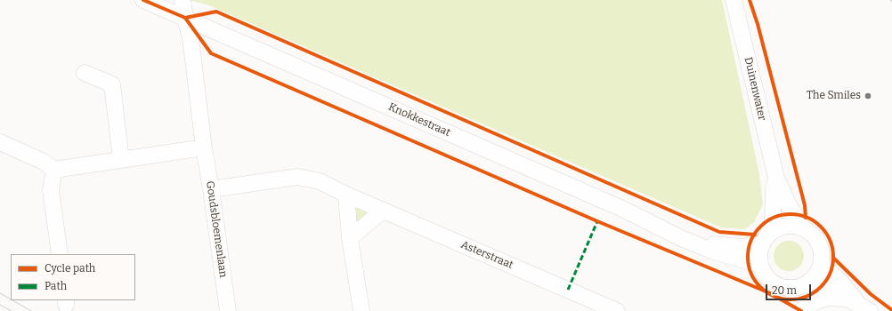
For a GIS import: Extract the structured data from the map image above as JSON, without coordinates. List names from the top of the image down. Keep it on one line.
{"streets":{"street":["Duinenwater","Knokkestraat","Goudsbloemenlaan","Asterstraat"]},"crossings":[["Duinenwater","Knokkestraat"],["Knokkestraat","Goudsbloemenlaan"],["Goudsbloemenlaan","Asterstraat"]],"places":["The Smiles"],"legend":["Cycle path","Path"],"scale_bar":"20 m"}
